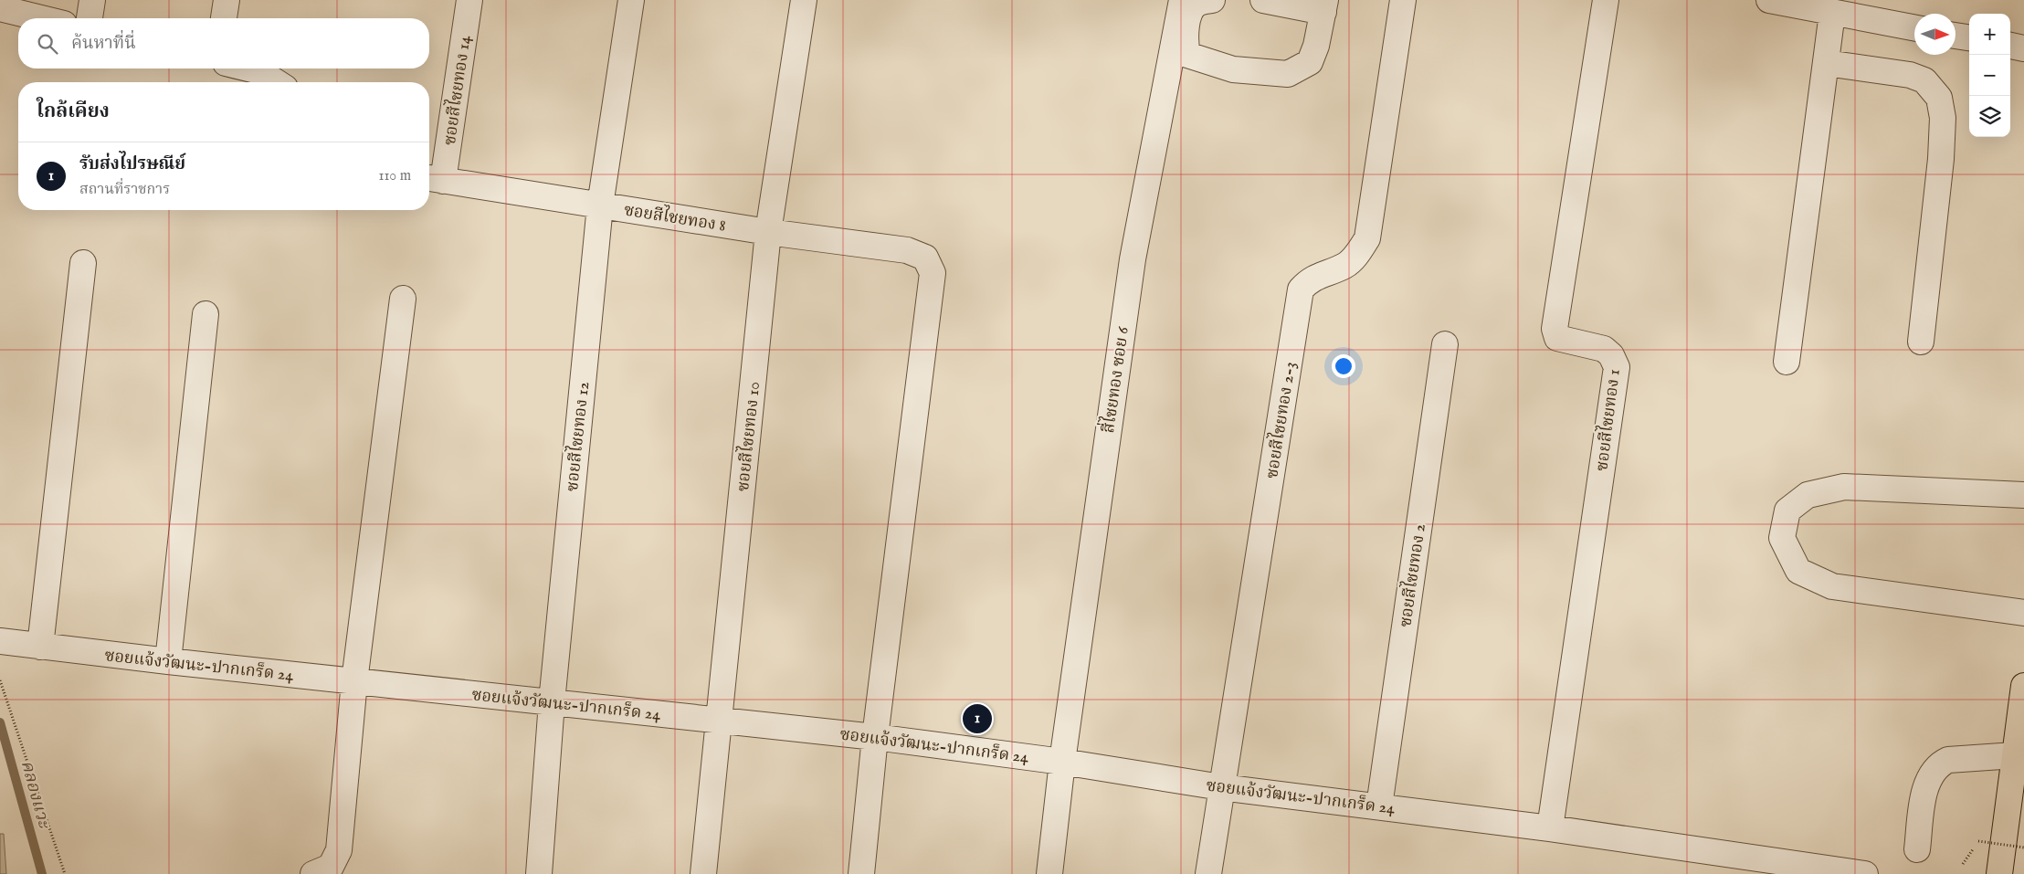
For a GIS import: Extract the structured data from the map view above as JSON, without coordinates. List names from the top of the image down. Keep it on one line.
{"streets":{"street":["ซอยสีไชยทอง 14","ซอยสีไชยทอง 8","สี่ไชยทอง ซอย 6","ซอยสีไชยทอง 2-3","ซอยสีไชยทอง 1","ซอยสีไชยทอง 12","ซอยสีไชยทอง 10","ซอยสีไชยทอง 2","ซอยแจ้งวัฒนะ-ปากเกร็ด 24"]},"crossings":[["ซอยสีไชยทอง 14","ซอยสีไชยทอง 8"],["ซอยสีไชยทอง 8","ซอยสีไชยทอง 12"],["ซอยสีไชยทอง 8","ซอยสีไชยทอง 10"],["ซอยสีไชยทอง 8","ซอยแจ้งวัฒนะ-ปากเกร็ด 24"],["สี่ไชยทอง ซอย 6","ซอยแจ้งวัฒนะ-ปากเกร็ด 24"],["ซอยสีไชยทอง 2-3","ซอยแจ้งวัฒนะ-ปากเกร็ด 24"],["ซอยสีไชยทอง 1","ซอยแจ้งวัฒนะ-ปากเกร็ด 24"],["ซอยสีไชยทอง 12","ซอยแจ้งวัฒนะ-ปากเกร็ด 24"],["ซอยสีไชยทอง 10","ซอยแจ้งวัฒนะ-ปากเกร็ด 24"],["ซอยสีไชยทอง 2","ซอยแจ้งวัฒนะ-ปากเกร็ด 24"]],"water":["คลองแวะ"],"north":"right","page":{"map_buttons":["+","−"],"search":"ค้นหาที่นี่","heading":"ใกล้เคียง","list":[{"mark":"1","name":"รับส่งไปรษณีย์","note":"สถานที่ราชการ","value":"110 m"}],"pins":"1"}}
